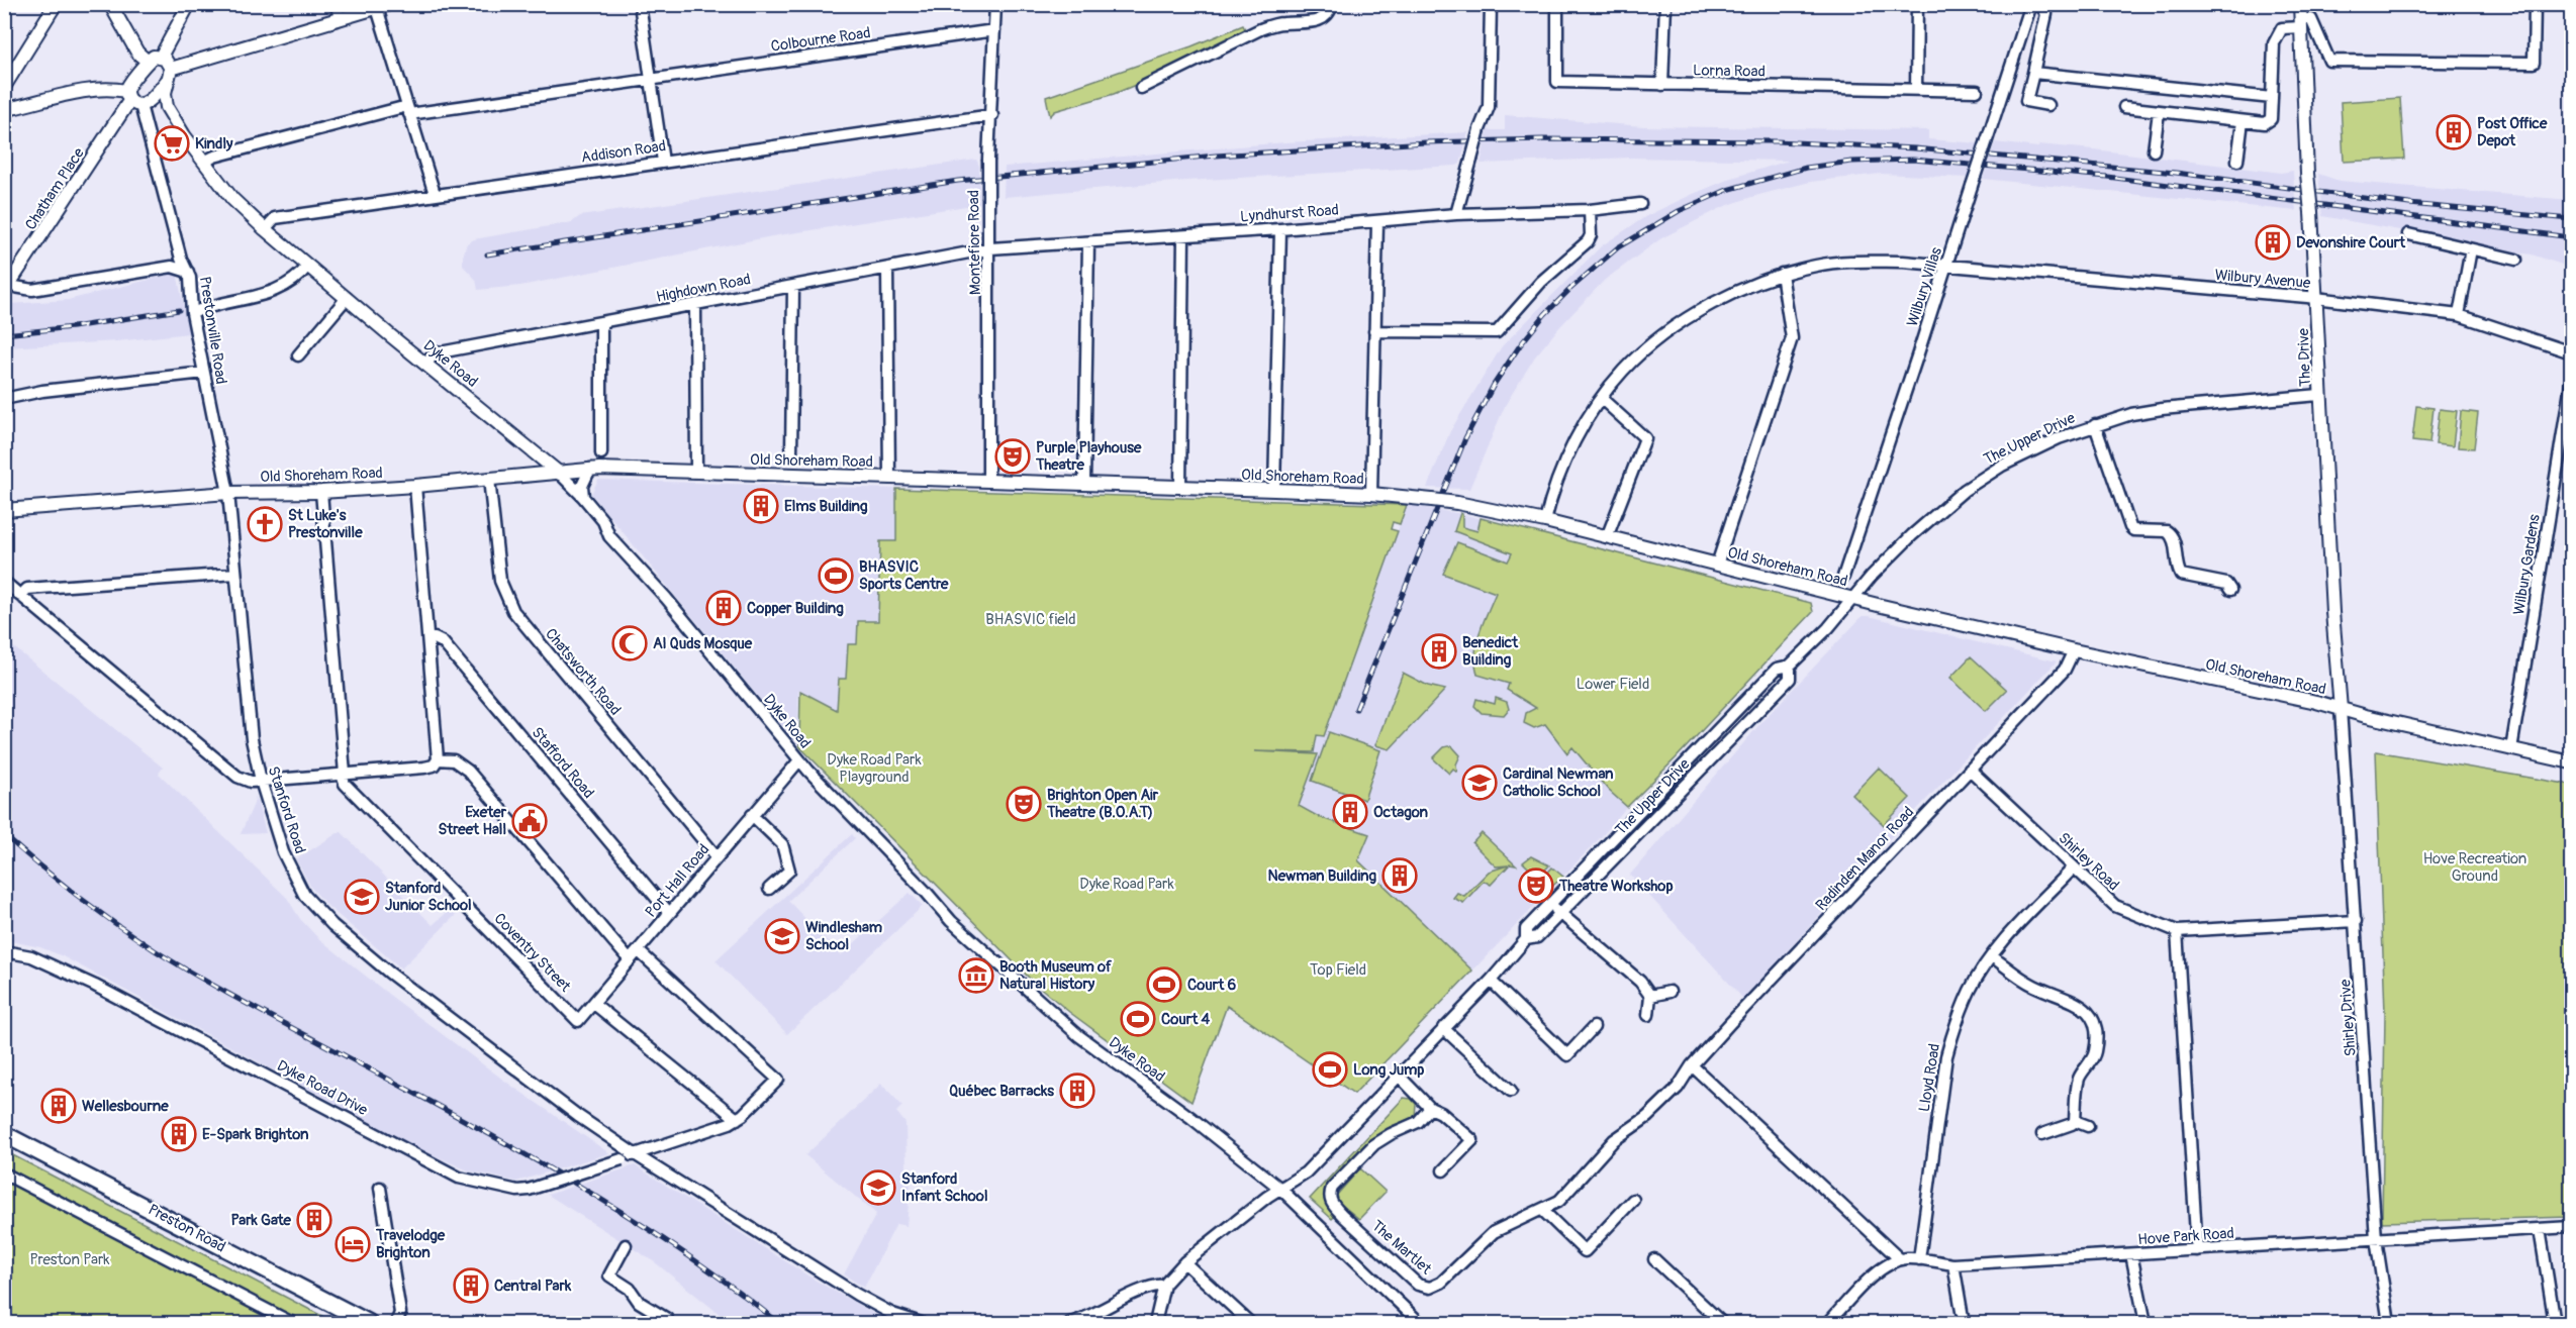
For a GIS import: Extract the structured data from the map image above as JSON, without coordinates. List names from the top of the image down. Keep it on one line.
{"streets":{"highway":["Preston Road"],"main road":["Chatham Place","The Drive","Dyke Road","Old Shoreham Road"],"street":["Colbourne Road","Lorna Road","Addison Road","Lyndhurst Road","Montefiore Road","Wilbury Avenue","Wilbury Villas","Highdown Road","Prestonville Road","The Upper Drive","Wilbury Gardens","Chatsworth Road","Stafford Road","Stanford Road","Radinden Manor Road","Shirley Road","Port Hall Road","Coventry Street","Shirley Drive","Lloyd Road","Dyke Road Drive","Hove Park Road","The Martlet"]},"crossings":[["Colbourne Road","Montefiore Road"],["Colbourne Road","Dyke Road"],["Addison Road","Montefiore Road"],["Addison Road","Dyke Road"],["Chatham Place","Prestonville Road"],["Lyndhurst Road","Montefiore Road"],["Lyndhurst Road","Highdown Road"],["Montefiore Road","Highdown Road"],["Montefiore Road","Old Shoreham Road"],["Wilbury Avenue","Wilbury Villas"],["Wilbury Avenue","The Drive"],["Wilbury Avenue","Old Shoreham Road"],["Highdown Road","Dyke Road"],["Prestonville Road","Old Shoreham Road"],["Prestonville Road","Stanford Road"],["The Drive","The Upper Drive"],["The Drive","Old Shoreham Road"],["The Drive","Shirley Drive"],["Dyke Road","The Upper Drive"],["Dyke Road","Old Shoreham Road"],["Dyke Road","Port Hall Road"],["The Upper Drive","Old Shoreham Road"],["Old Shoreham Road","Wilbury Gardens"],["Old Shoreham Road","Chatsworth Road"],["Old Shoreham Road","Stanford Road"],["Old Shoreham Road","Radinden Manor Road"],["Old Shoreham Road","Shirley Drive"],["Chatsworth Road","Port Hall Road"],["Stafford Road","Port Hall Road"],["Stanford Road","Dyke Road Drive"],["Radinden Manor Road","Shirley Road"],["Radinden Manor Road","The Martlet"],["Shirley Road","Shirley Drive"],["Shirley Road","Lloyd Road"],["Port Hall Road","Coventry Street"],["Shirley Drive","Hove Park Road"],["Lloyd Road","Hove Park Road"]],"parks":["BHASVIC field","Lower Field","Dyke Road Park Playground","Hove Recreation Ground","Dyke Road Park","Top Field","Preston Park"],"places":{"building":["Post Office Depot","Devonshire Court","Elms Building","Copper Building","Benedict Building","Octagon","Newman Building","Québec Barracks","Wellesbourne","E-Spark Brighton","Park Gate","Central Park"],"supermarket":["Kindly"],"theatre":["Purple Playhouse Theatre","Brighton Open Air Theatre (B.O.A.T)","Theatre Workshop"],"church":["St Luke's Prestonville"],"sports":["BHASVIC Sports Centre","Court 6","Court 4","Long Jump"],"mosque":["Al Quds Mosque"],"school or university":["Cardinal Newman Catholic School","Stanford Junior School","Windlesham School","Stanford Infant School"],"public building":["Exeter Street Hall"],"museum":["Booth Museum of Natural History"],"hotel":["Travelodge Brighton"]}}
